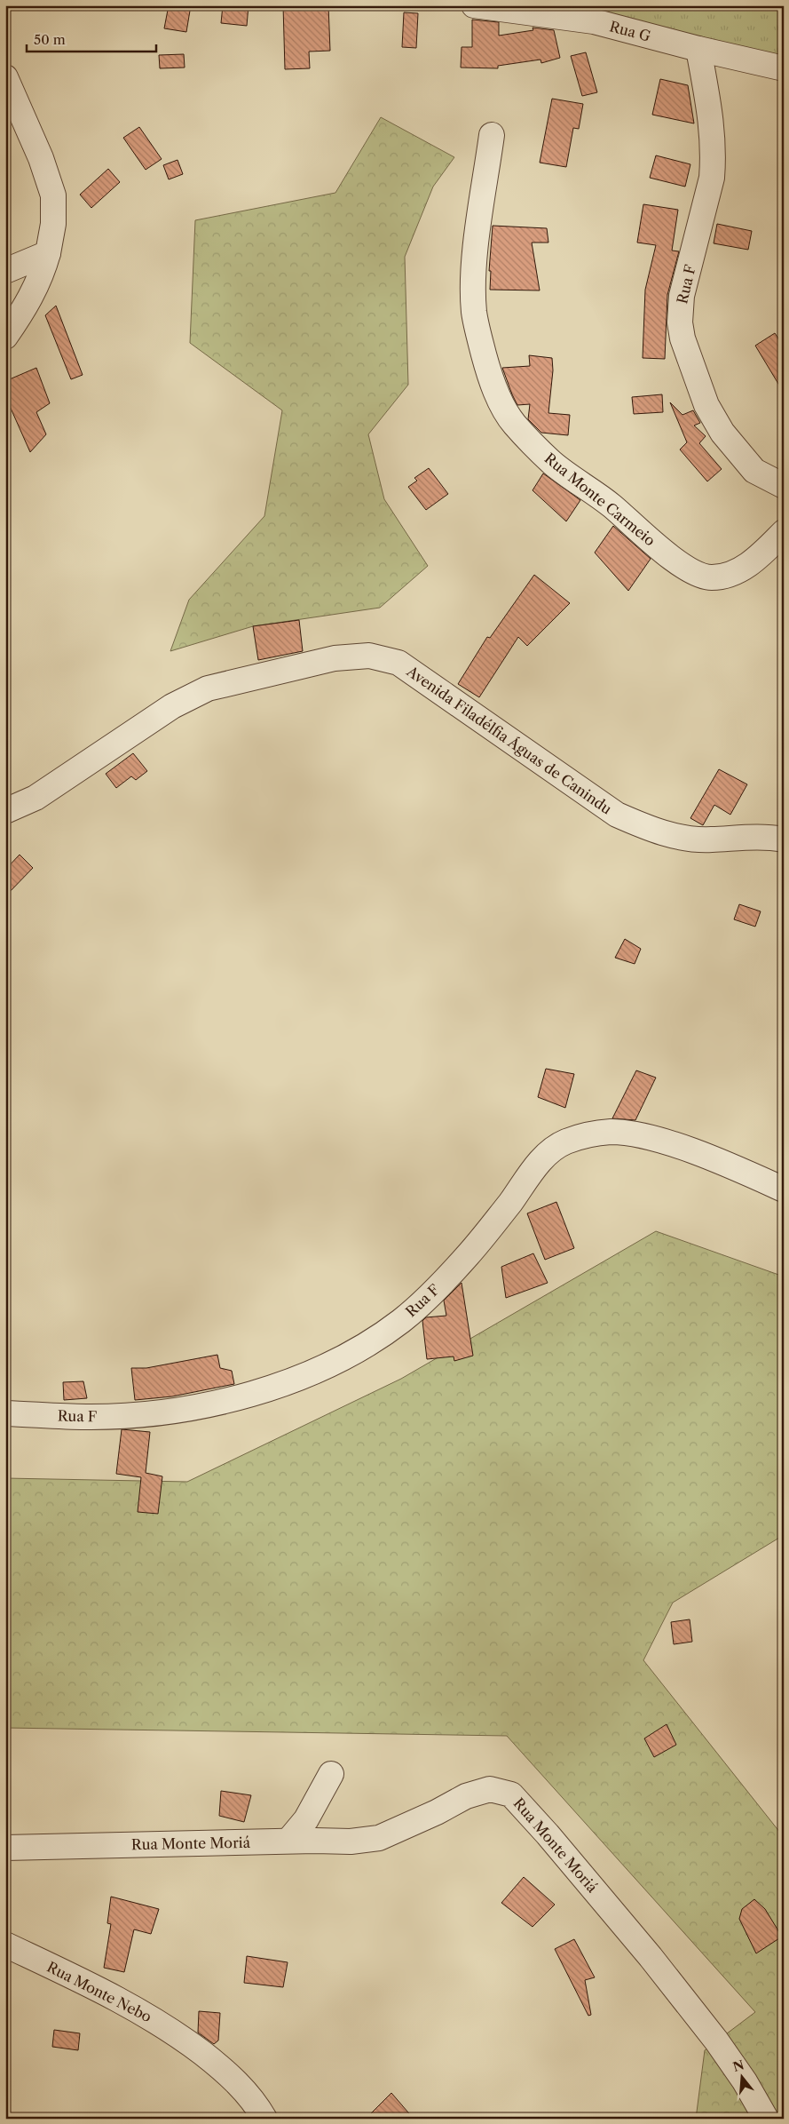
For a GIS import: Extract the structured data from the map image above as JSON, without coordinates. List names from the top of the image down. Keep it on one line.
{"streets":{"street":["Rua G","Rua F","Rua Monte Carmeio","Avenida Filadélfia Águas de Canindu","Rua Monte Moriá","Rua Monte Nebo"]},"crossings":[["Rua G","Rua F"]],"scale_bar":"50 m","north":"top"}
